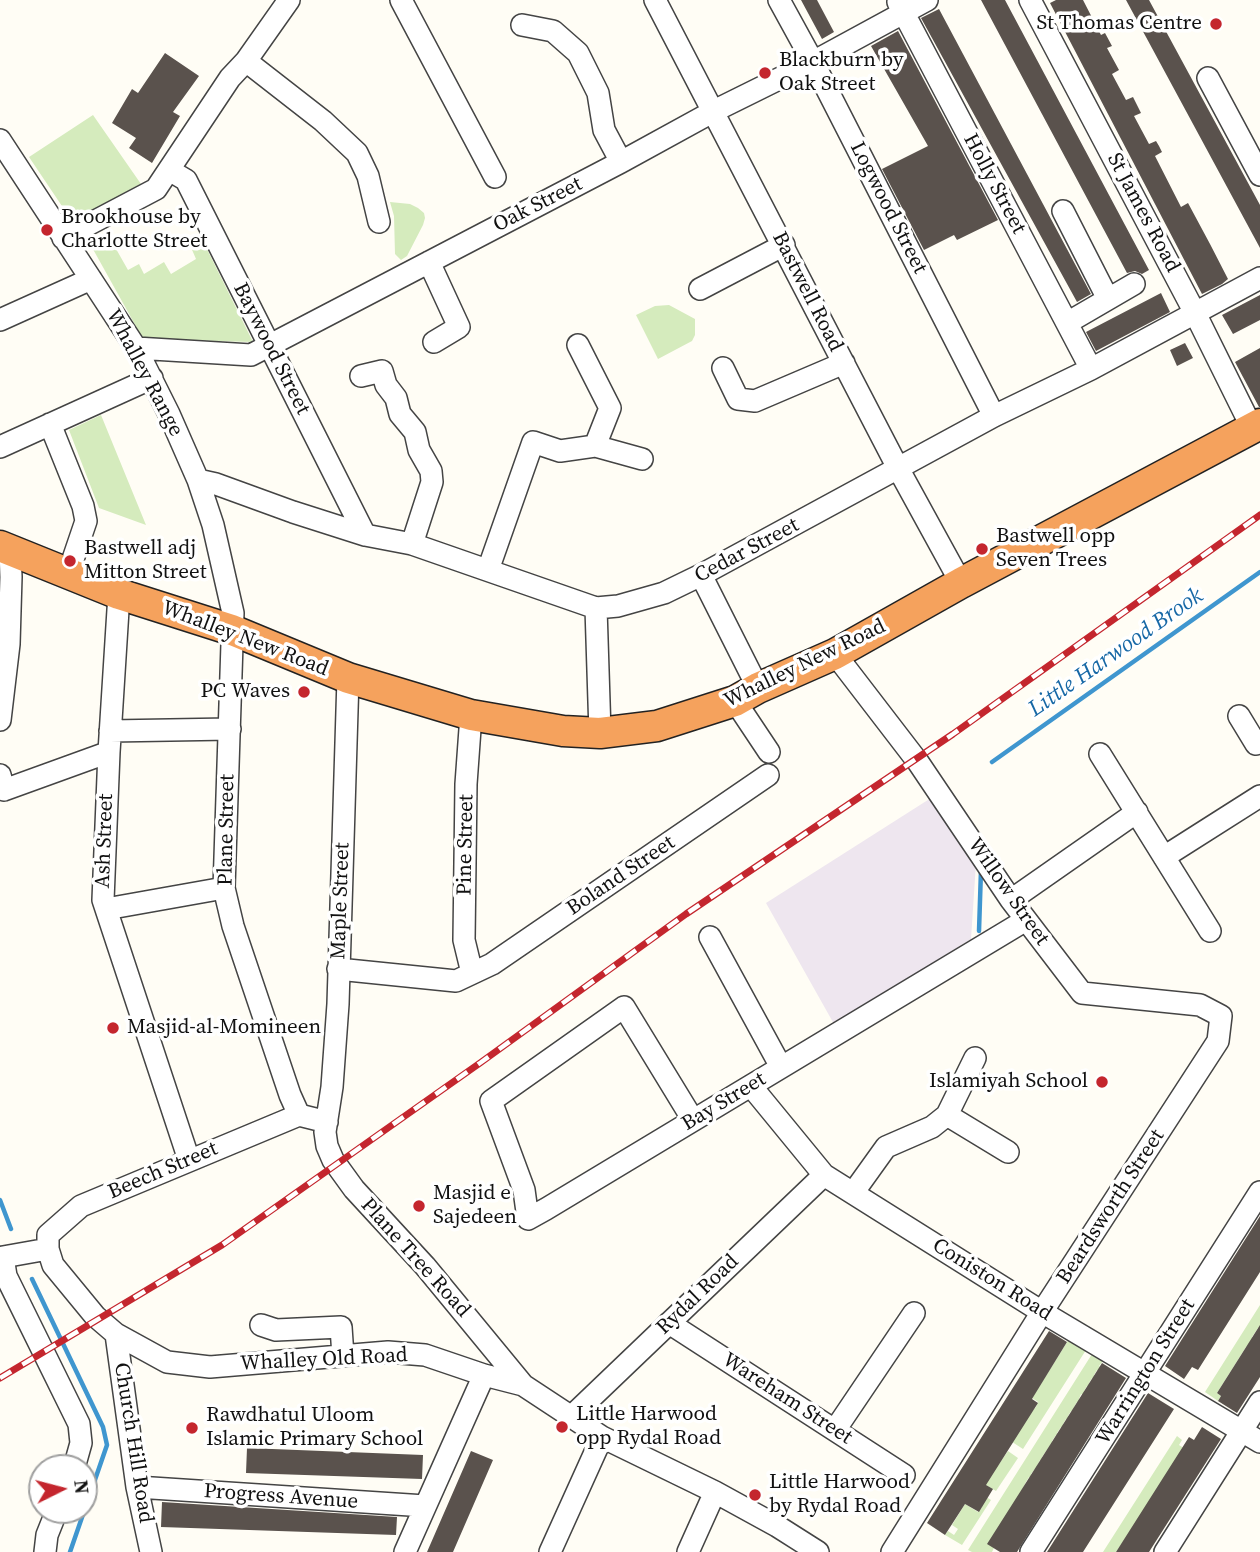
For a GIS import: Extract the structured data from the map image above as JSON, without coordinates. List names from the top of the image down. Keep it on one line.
{"streets":{"highway":["Whalley New Road"],"street":["Holly Street","Oak Street","Logwood Street","St James Road","Bastwell Road","Baywood Street","Whalley Range","Cedar Street","Plane Street","Ash Street","Pine Street","Boland Street","Willow Street","Maple Street","Bay Street","Beech Street","Beardsworth Street","Plane Tree Road","Coniston Road","Rydal Road","Whalley Old Road","Warrington Street","Wareham Street","Church Hill Road","Progress Avenue"]},"crossings":[["Holly Street","Oak Street"],["Holly Street","Cedar Street"],["Oak Street","Logwood Street"],["Oak Street","Bastwell Road"],["Oak Street","Baywood Street"],["Oak Street","Whalley Range"],["Logwood Street","Cedar Street"],["St James Road","Cedar Street"],["St James Road","Whalley New Road"],["Bastwell Road","Cedar Street"],["Bastwell Road","Whalley New Road"],["Baywood Street","Cedar Street"],["Whalley Range","Cedar Street"],["Whalley Range","Whalley New Road"],["Whalley Range","Plane Street"],["Whalley New Road","Plane Street"],["Whalley New Road","Ash Street"],["Whalley New Road","Pine Street"],["Whalley New Road","Willow Street"],["Whalley New Road","Maple Street"],["Plane Street","Beech Street"],["Ash Street","Beech Street"],["Pine Street","Boland Street"],["Willow Street","Bay Street"],["Willow Street","Beardsworth Street"],["Maple Street","Plane Tree Road"],["Bay Street","Coniston Road"],["Beech Street","Whalley Old Road"],["Beardsworth Street","Coniston Road"],["Plane Tree Road","Whalley Old Road"],["Coniston Road","Rydal Road"],["Coniston Road","Warrington Street"],["Rydal Road","Whalley Old Road"],["Rydal Road","Wareham Street"],["Whalley Old Road","Church Hill Road"],["Church Hill Road","Progress Avenue"]],"water":["Little Harwood Brook"],"places":["St Thomas Centre","Blackburn by Oak Street","Brookhouse by Charlotte Street","Bastwell opp Seven Trees","Bastwell adj Mitton Street","PC Waves","Masjid-al-Momineen","Islamiyah School","Masjid e Sajedeen","Little Harwood opp Rydal Road","Rawdhatul Uloom Islamic Primary School","Little Harwood by Rydal Road"],"north":"right"}
